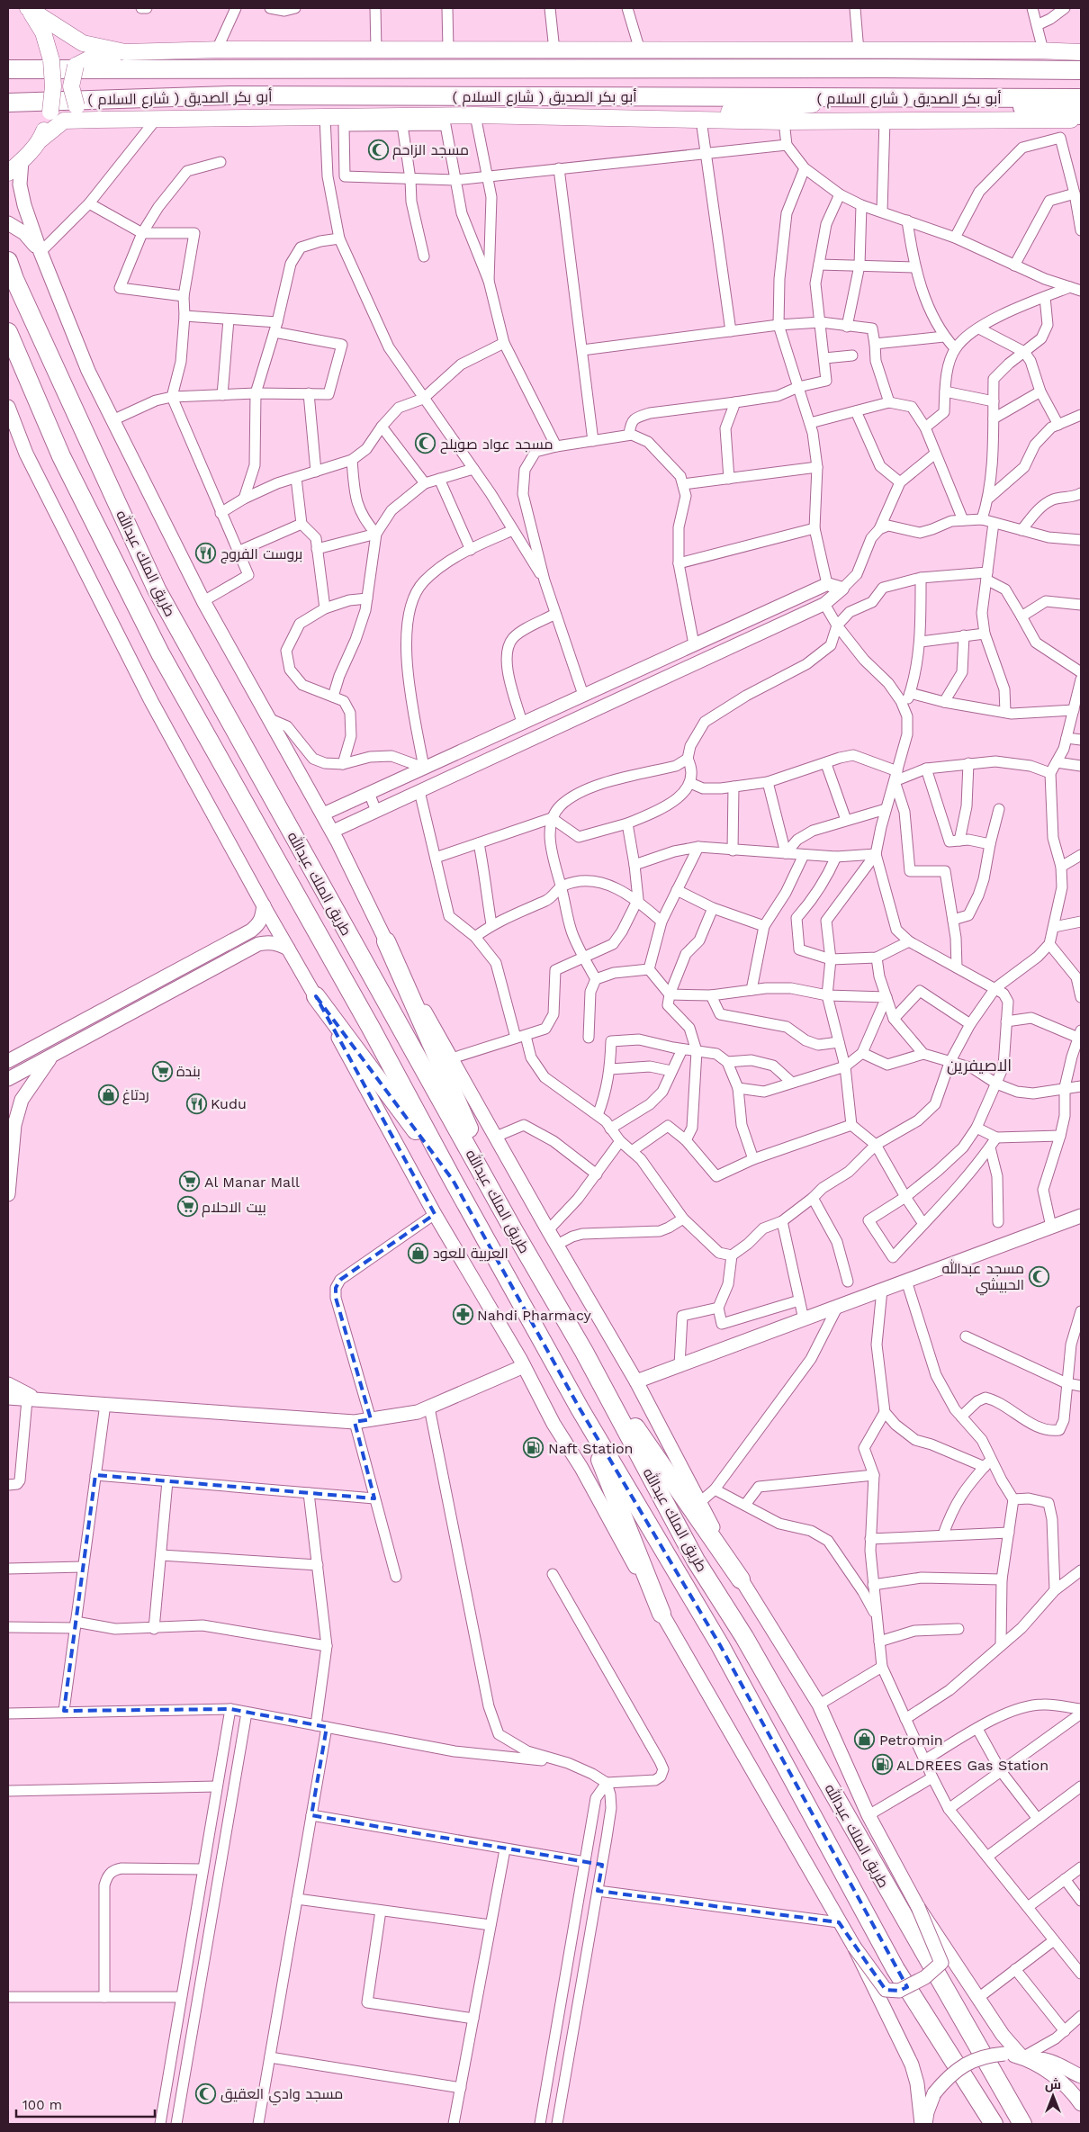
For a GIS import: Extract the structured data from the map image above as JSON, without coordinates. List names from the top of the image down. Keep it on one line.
{"streets":{"highway":["( شارع السلام ) أبو بكر الصديق","طريق الملك عبدالله"]},"districts":["الاصيفرين"],"places":{"mosque":["مسجد الزاحم","مسجد عواد صويلح","مسجد عبدالله الحبيشي","مسجد وادي العقيق"],"restaurant":["بروست الفروج","Kudu"],"supermarket":["بندة","Al Manar Mall","بيت الاحلام"],"shop":["ردتاغ","العربية للعود","Petromin"],"pharmacy":["Nahdi Pharmacy"],"fuel station":["Naft Station","ALDREES Gas Station"]},"scale_bar":"100 m","north":"top"}
